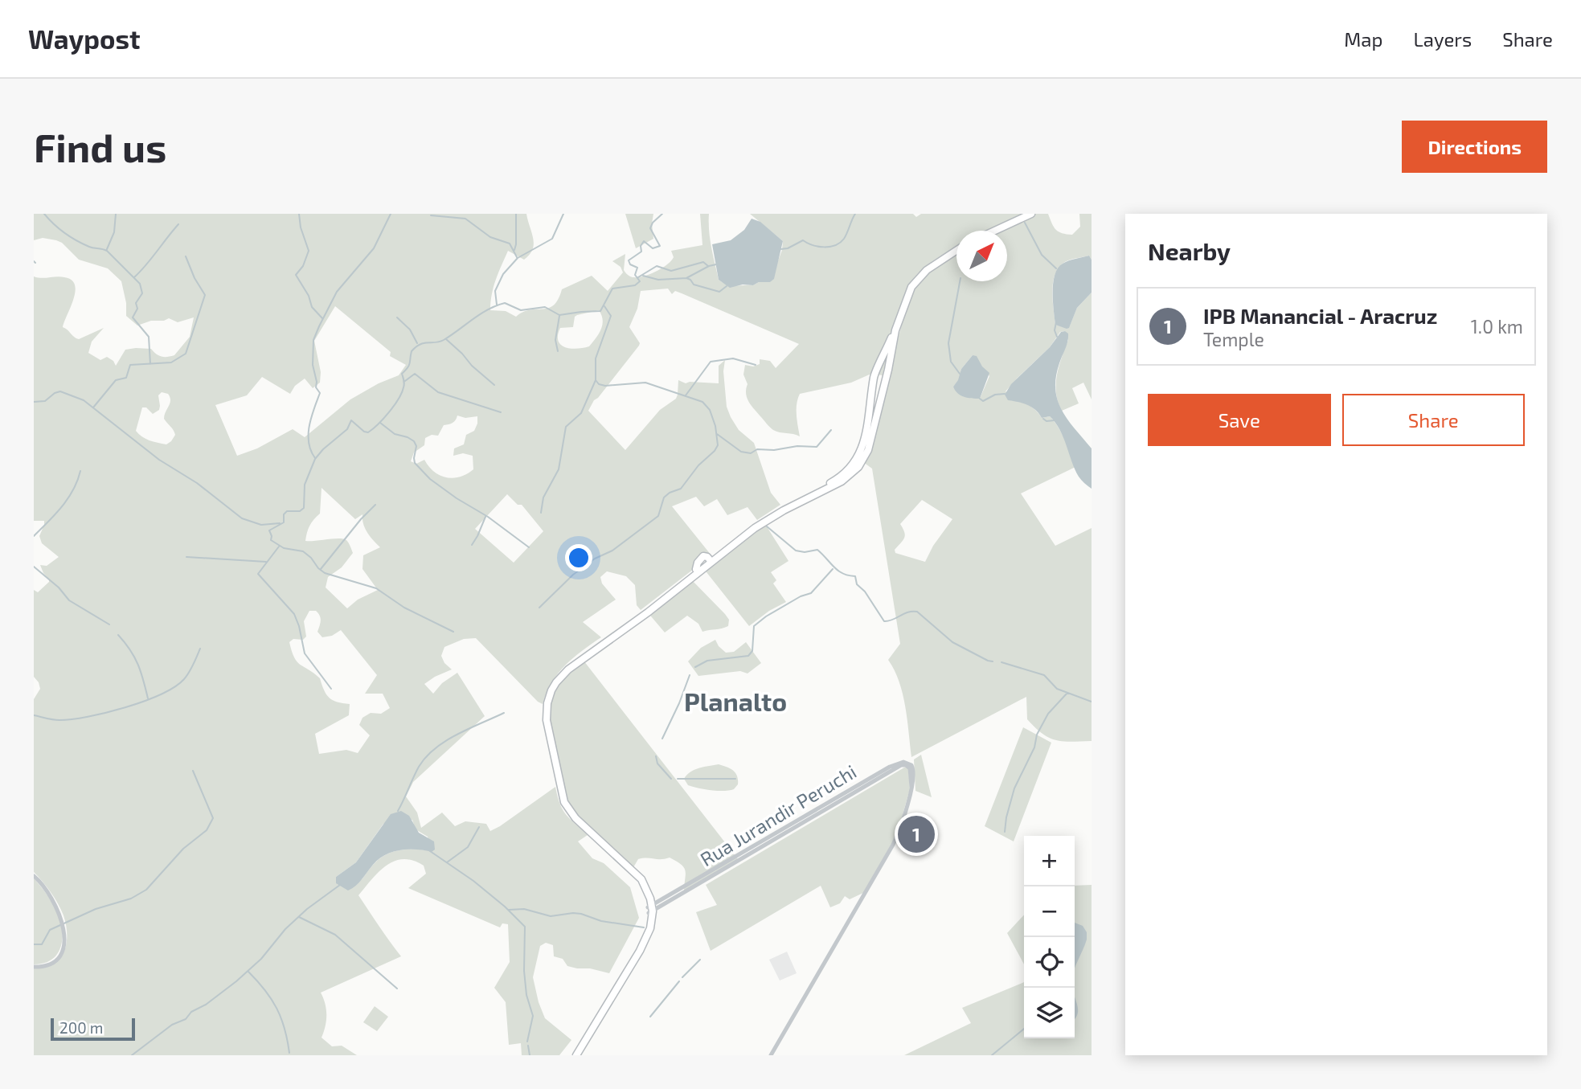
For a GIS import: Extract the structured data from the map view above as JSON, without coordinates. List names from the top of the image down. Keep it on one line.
{"streets":{"street":["Rua Jurandir Peruchi"]},"districts":["Planalto"],"scale_bar":"200 m","north":"top right","page":{"header":"Waypost","nav":["Map","Layers","Share"],"buttons":["Directions",["Save","Share"]],"title":"Find us","heading":"Nearby","list":[{"mark":"1","name":"IPB Manancial - Aracruz","note":"Temple","value":"1.0 km"}],"pins":"1","map_buttons":["+","−"],"scale":"200 m"}}
